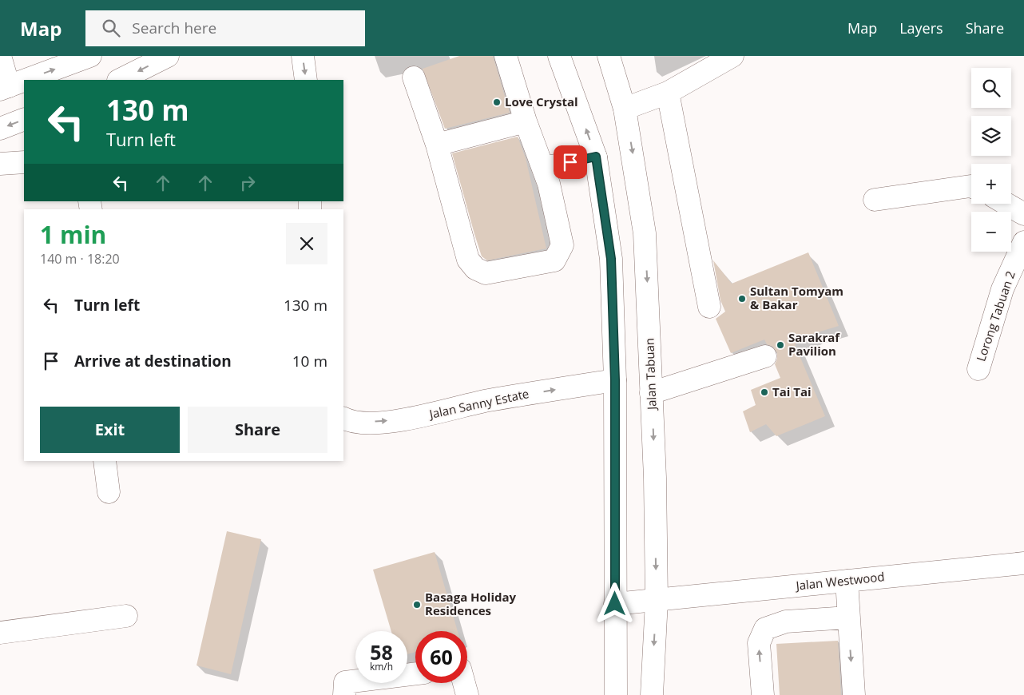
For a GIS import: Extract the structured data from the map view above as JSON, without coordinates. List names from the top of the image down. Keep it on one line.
{"streets":{"street":["Lorong Tabuan 2","Jalan Tabuan","Jalan Sanny Estate","Jalan Westwood"]},"crossings":[["Jalan Tabuan","Jalan Westwood"]],"one_way":["Jalan Sanny Estate"],"places":["Love Crystal","Sultan Tomyam & Bakar","Sarakraf Pavilion","Tai Tai","Basaga Holiday Residences"],"page":{"header":"Map","search":"Search here","nav":["Map","Layers","Share"],"map_buttons":["+","−"],"turn":["130 m","Turn left"],"heading":["1 min","140 m · 18:20"],"list":[{"name":"Turn left","value":"130 m"},{"name":"Arrive at destination","value":"10 m"}],"buttons":["Exit","Share"],"speed":"58 km/h","limit":"60"}}
